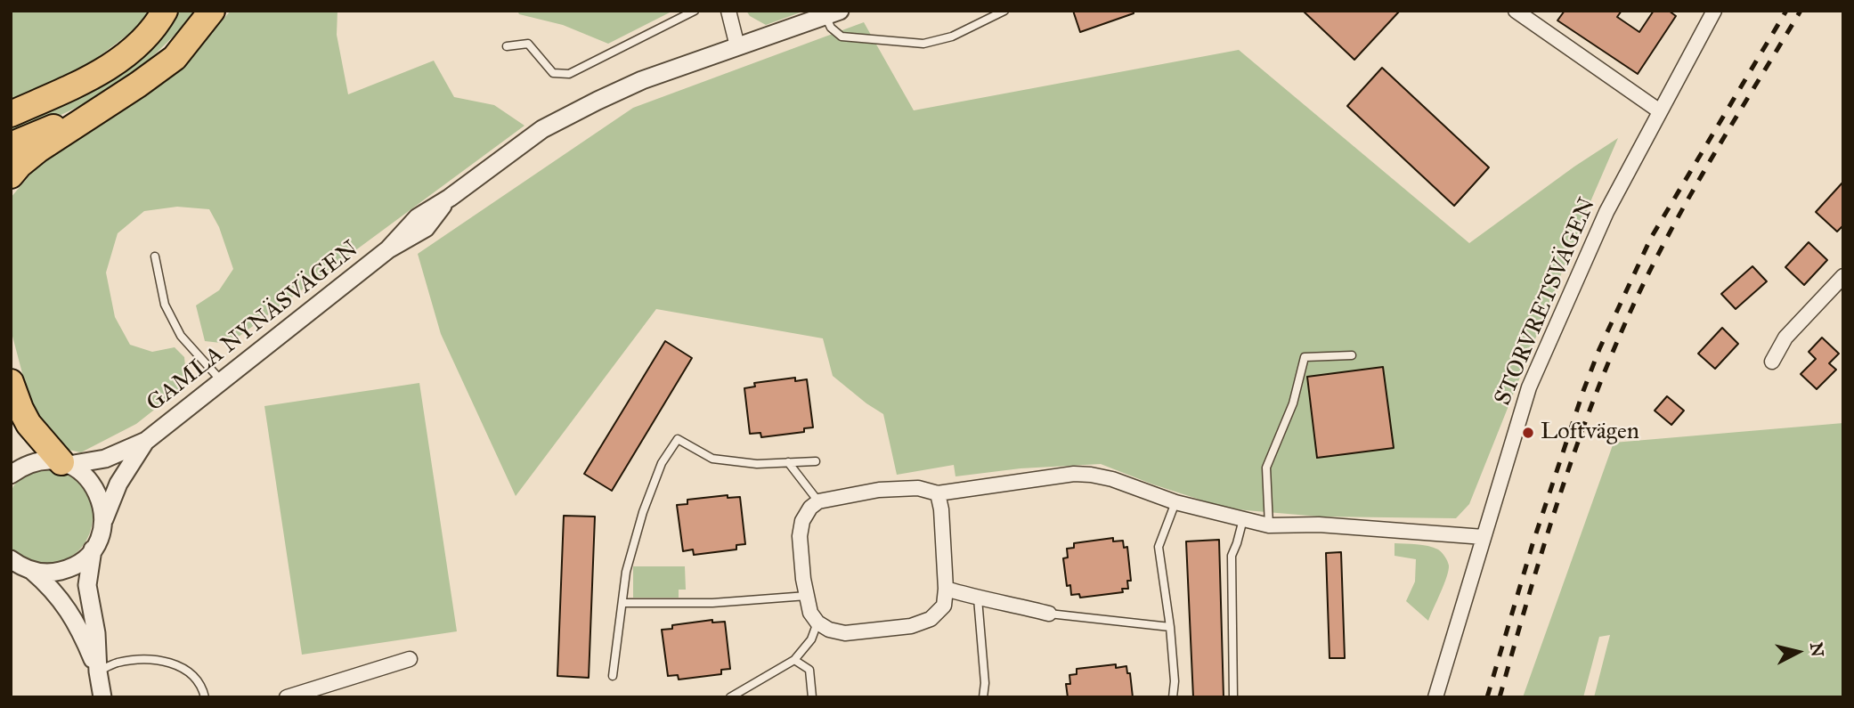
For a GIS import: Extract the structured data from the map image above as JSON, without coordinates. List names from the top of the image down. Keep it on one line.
{"streets":{"street":["STORVRETSVÄGEN","GAMLA NYNÄSVÄGEN"]},"places":["Loftvägen"],"north":"right"}
